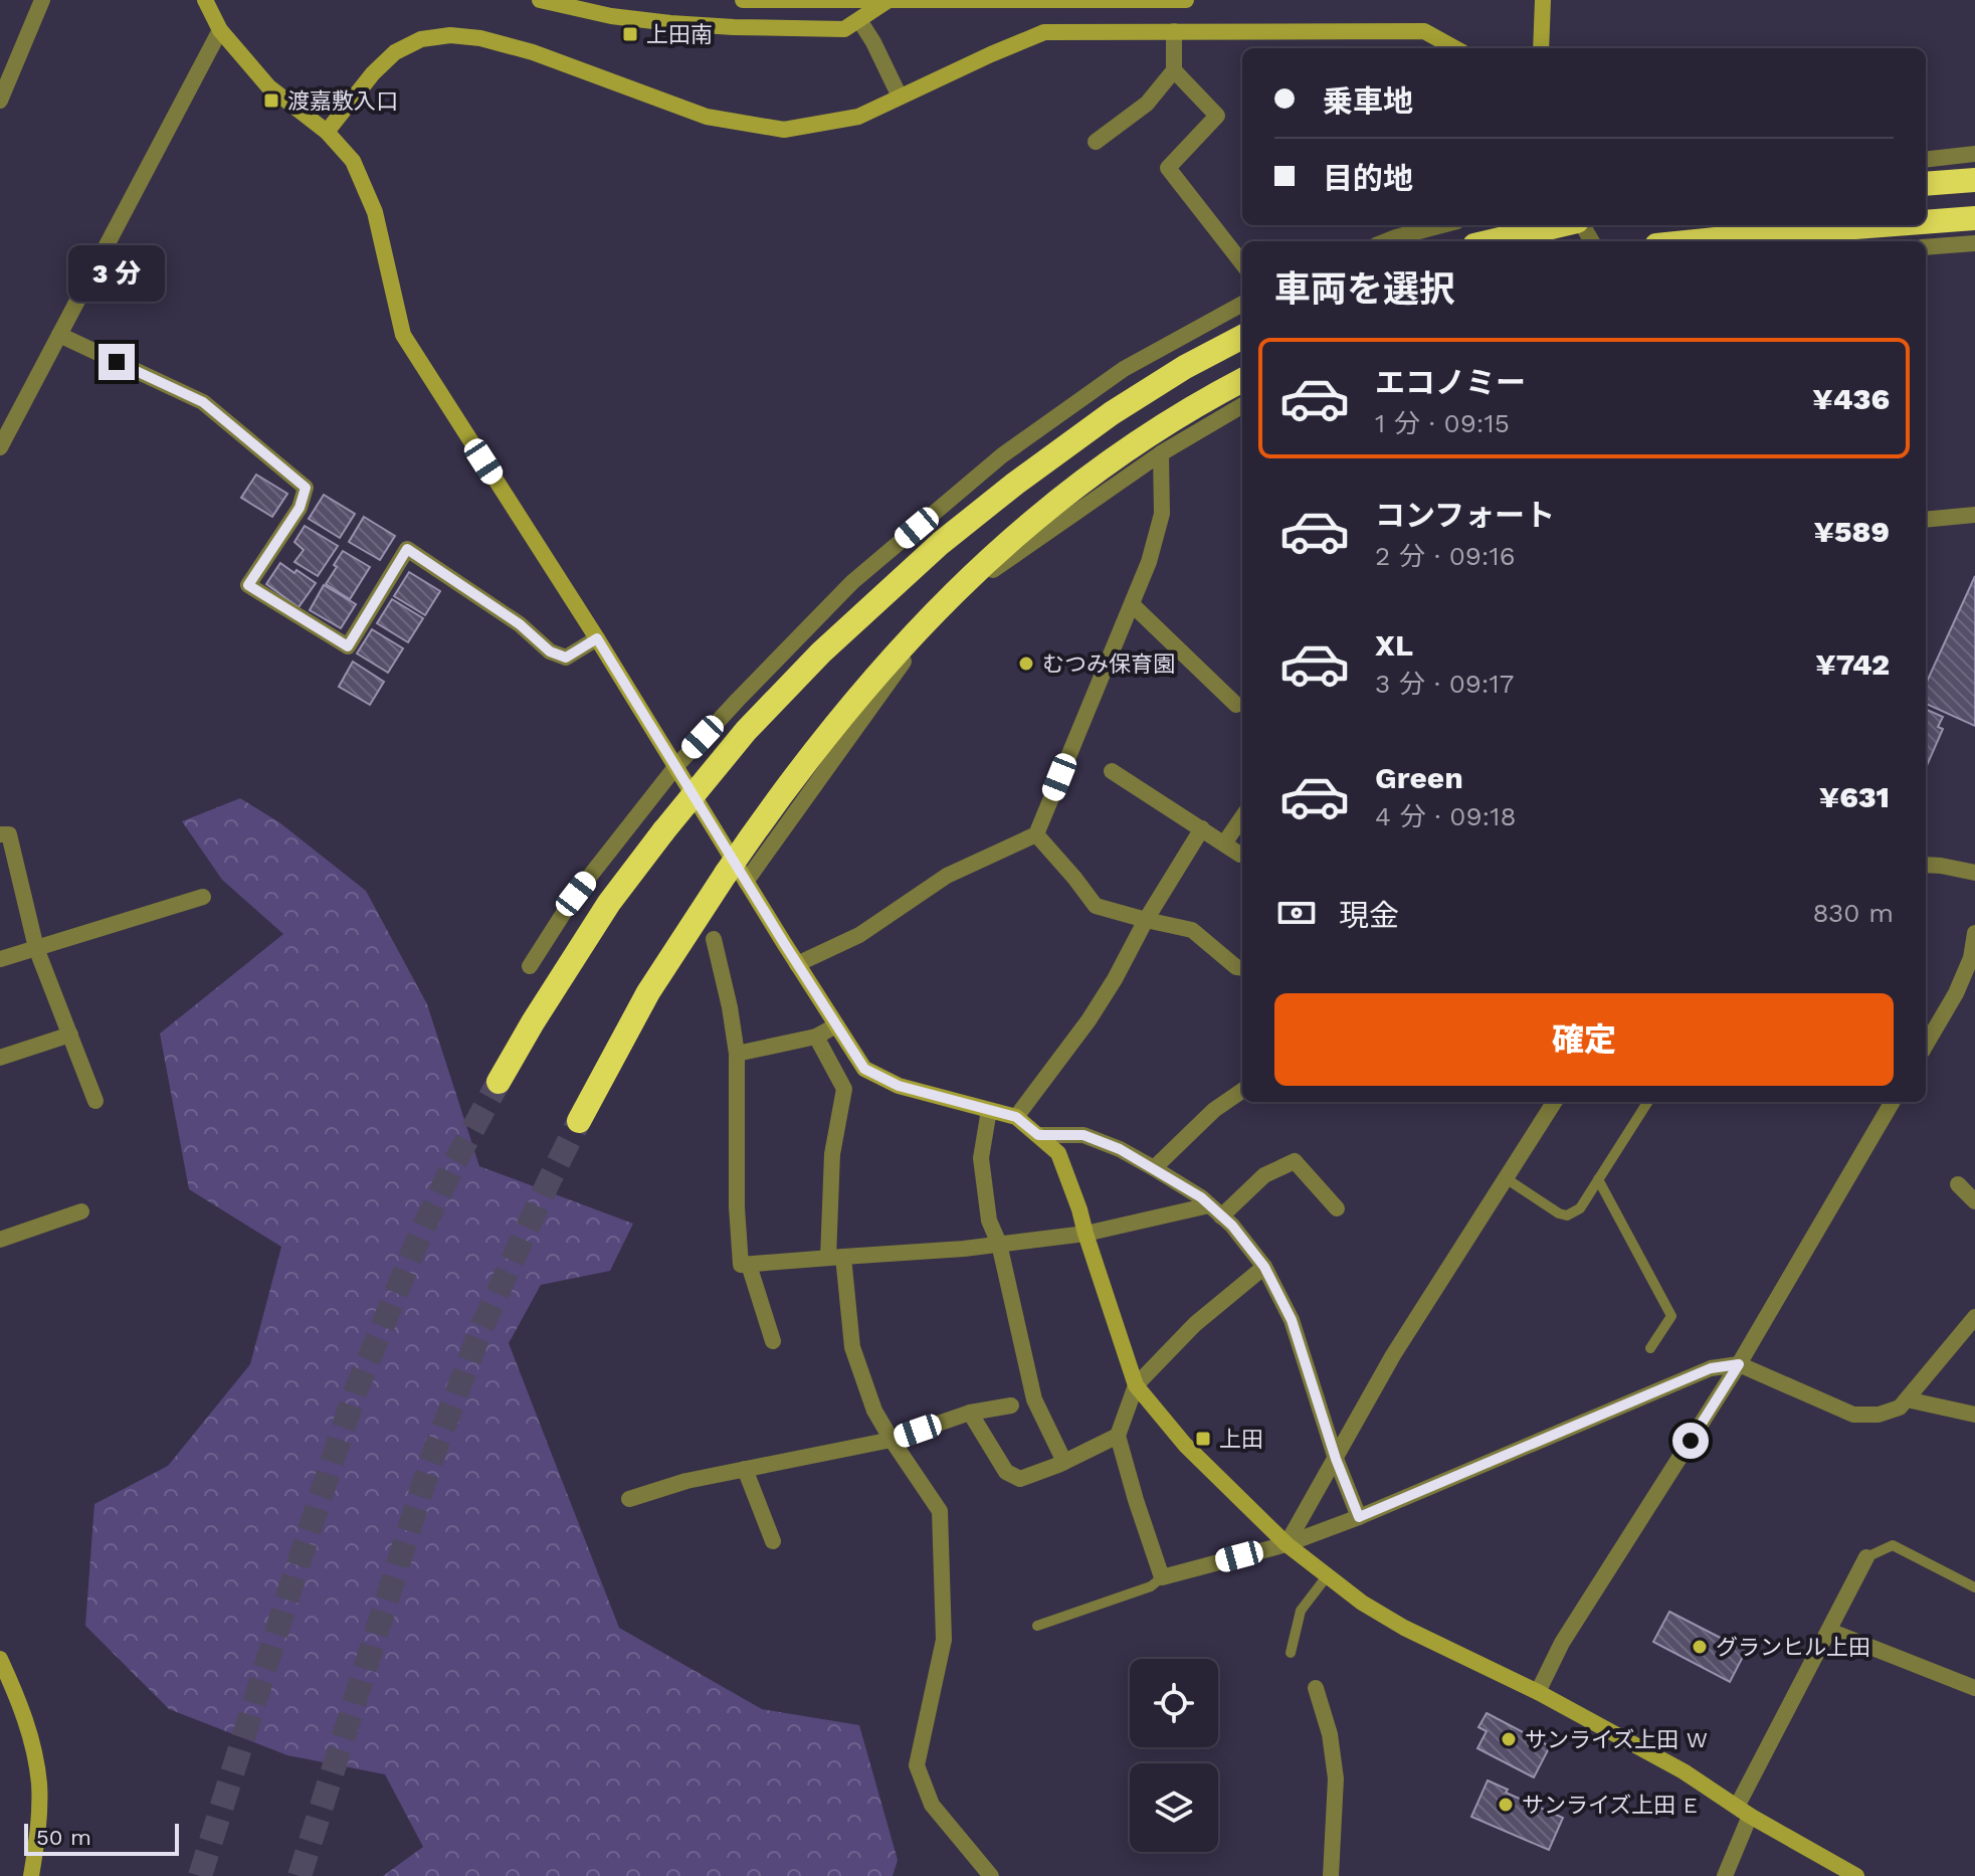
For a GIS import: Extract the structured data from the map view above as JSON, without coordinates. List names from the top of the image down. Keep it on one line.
{"places":{"transit":["上田南","渡嘉敷入口","上田"],"other":["むつみ保育園","グランヒル上田","サンライズ上田 W","サンライズ上田 E"]},"scale_bar":"50 m","page":{"banner":["乗車地","目的地"],"heading":"車両を選択","bubble":"3 分","list":[{"name":"エコノミー","note":"1 分 · 09:15","value":"¥436"},{"name":"コンフォート","note":"2 分 · 09:16","value":"¥589"},{"name":"XL","note":"3 分 · 09:17","value":"¥742"},{"name":"Green","note":"4 分 · 09:18","value":"¥631"}],"pay":["現金","830 m"],"buttons":"確定","scale":"50 m"}}
